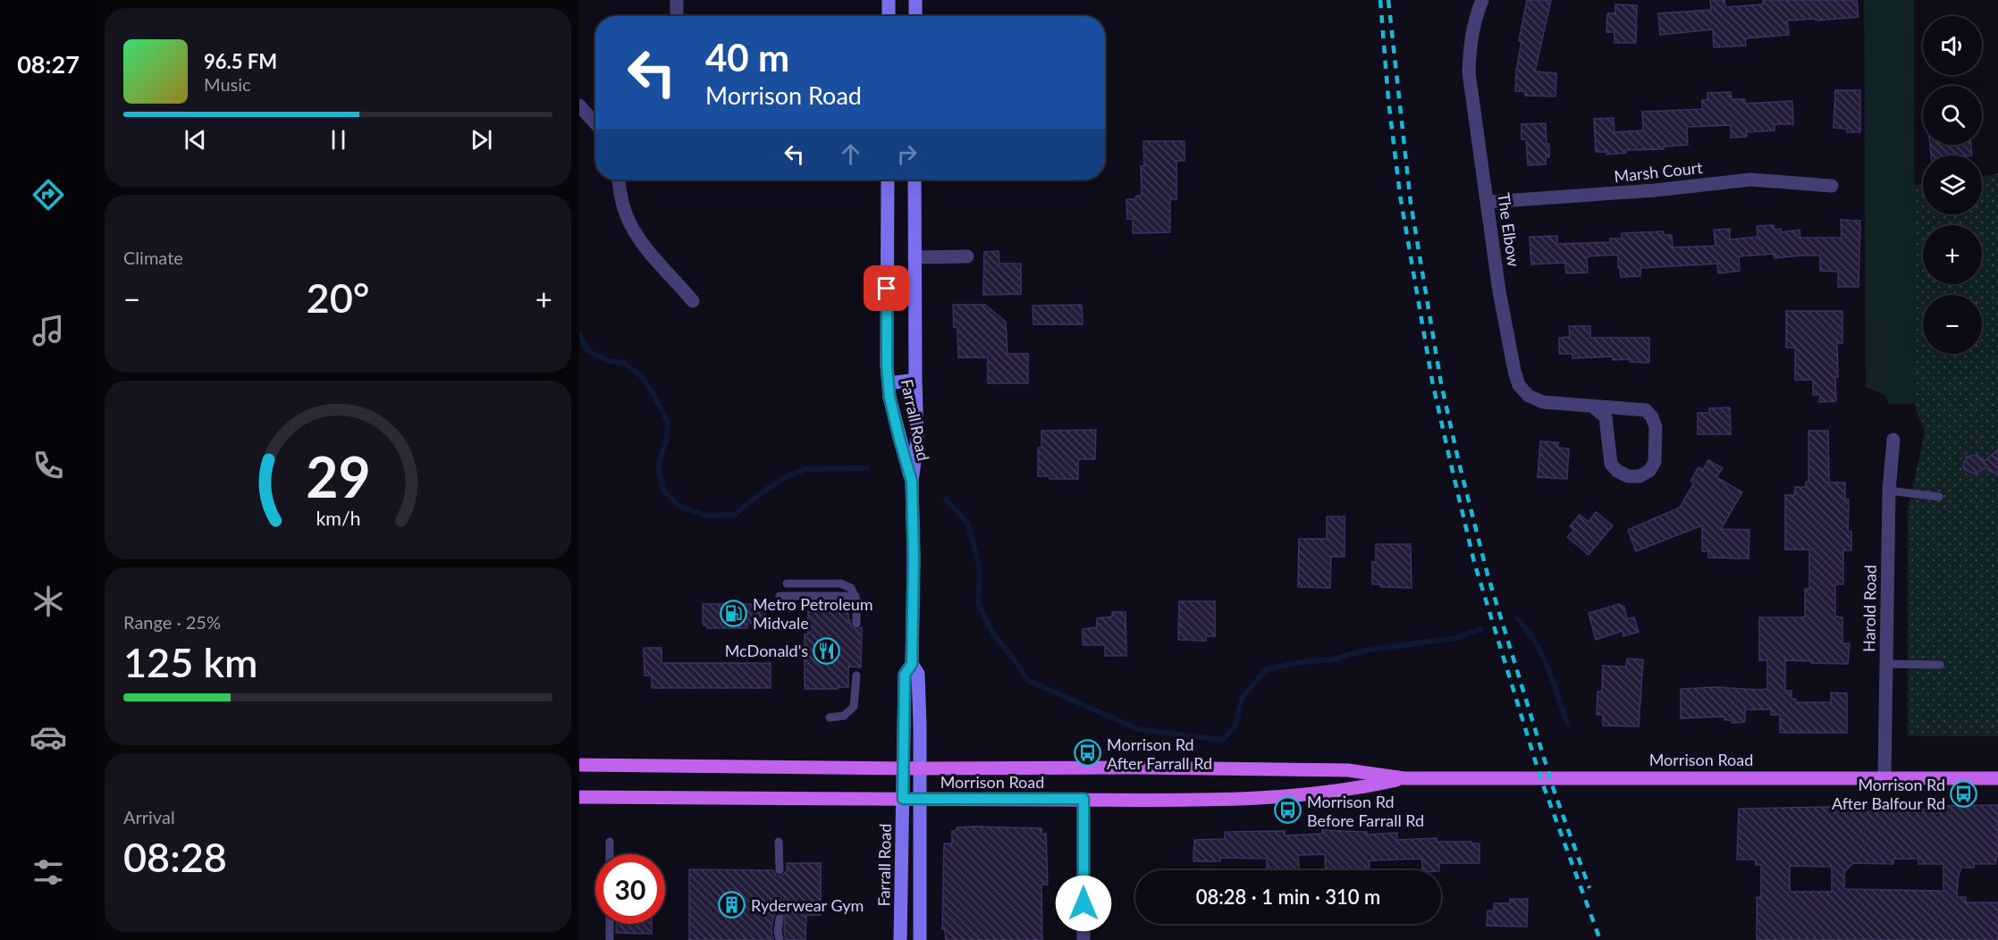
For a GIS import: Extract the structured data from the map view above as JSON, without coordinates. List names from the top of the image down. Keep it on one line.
{"streets":{"main road":["Farrall Road","Morrison Road"],"street":["Marsh Court","The Elbow","Harold Road"]},"crossings":[["Marsh Court","The Elbow"],["Farrall Road","Morrison Road"],["Harold Road","Morrison Road"]],"places":{"fuel station":["Metro Petroleum Midvale"],"restaurant":["McDonald's"],"bus stop":["Morrison Rd After Farrall Rd","Morrison Rd After Balfour Rd","Morrison Rd Before Farrall Rd"],"building":["Ryderwear Gym"]},"page":{"tabs":"08:27","map_buttons":["+","−"],"turn":["40 m","Morrison Road"],"song":["96.5 FM","Music"],"tile":["Climate",["Range · 25%","125 km"],["Arrival","08:28"]],"heat":["−","20°","+"],"limit":"30","trip":"08:28 · 1 min · 310 m","gauge":["29","km/h"]}}
